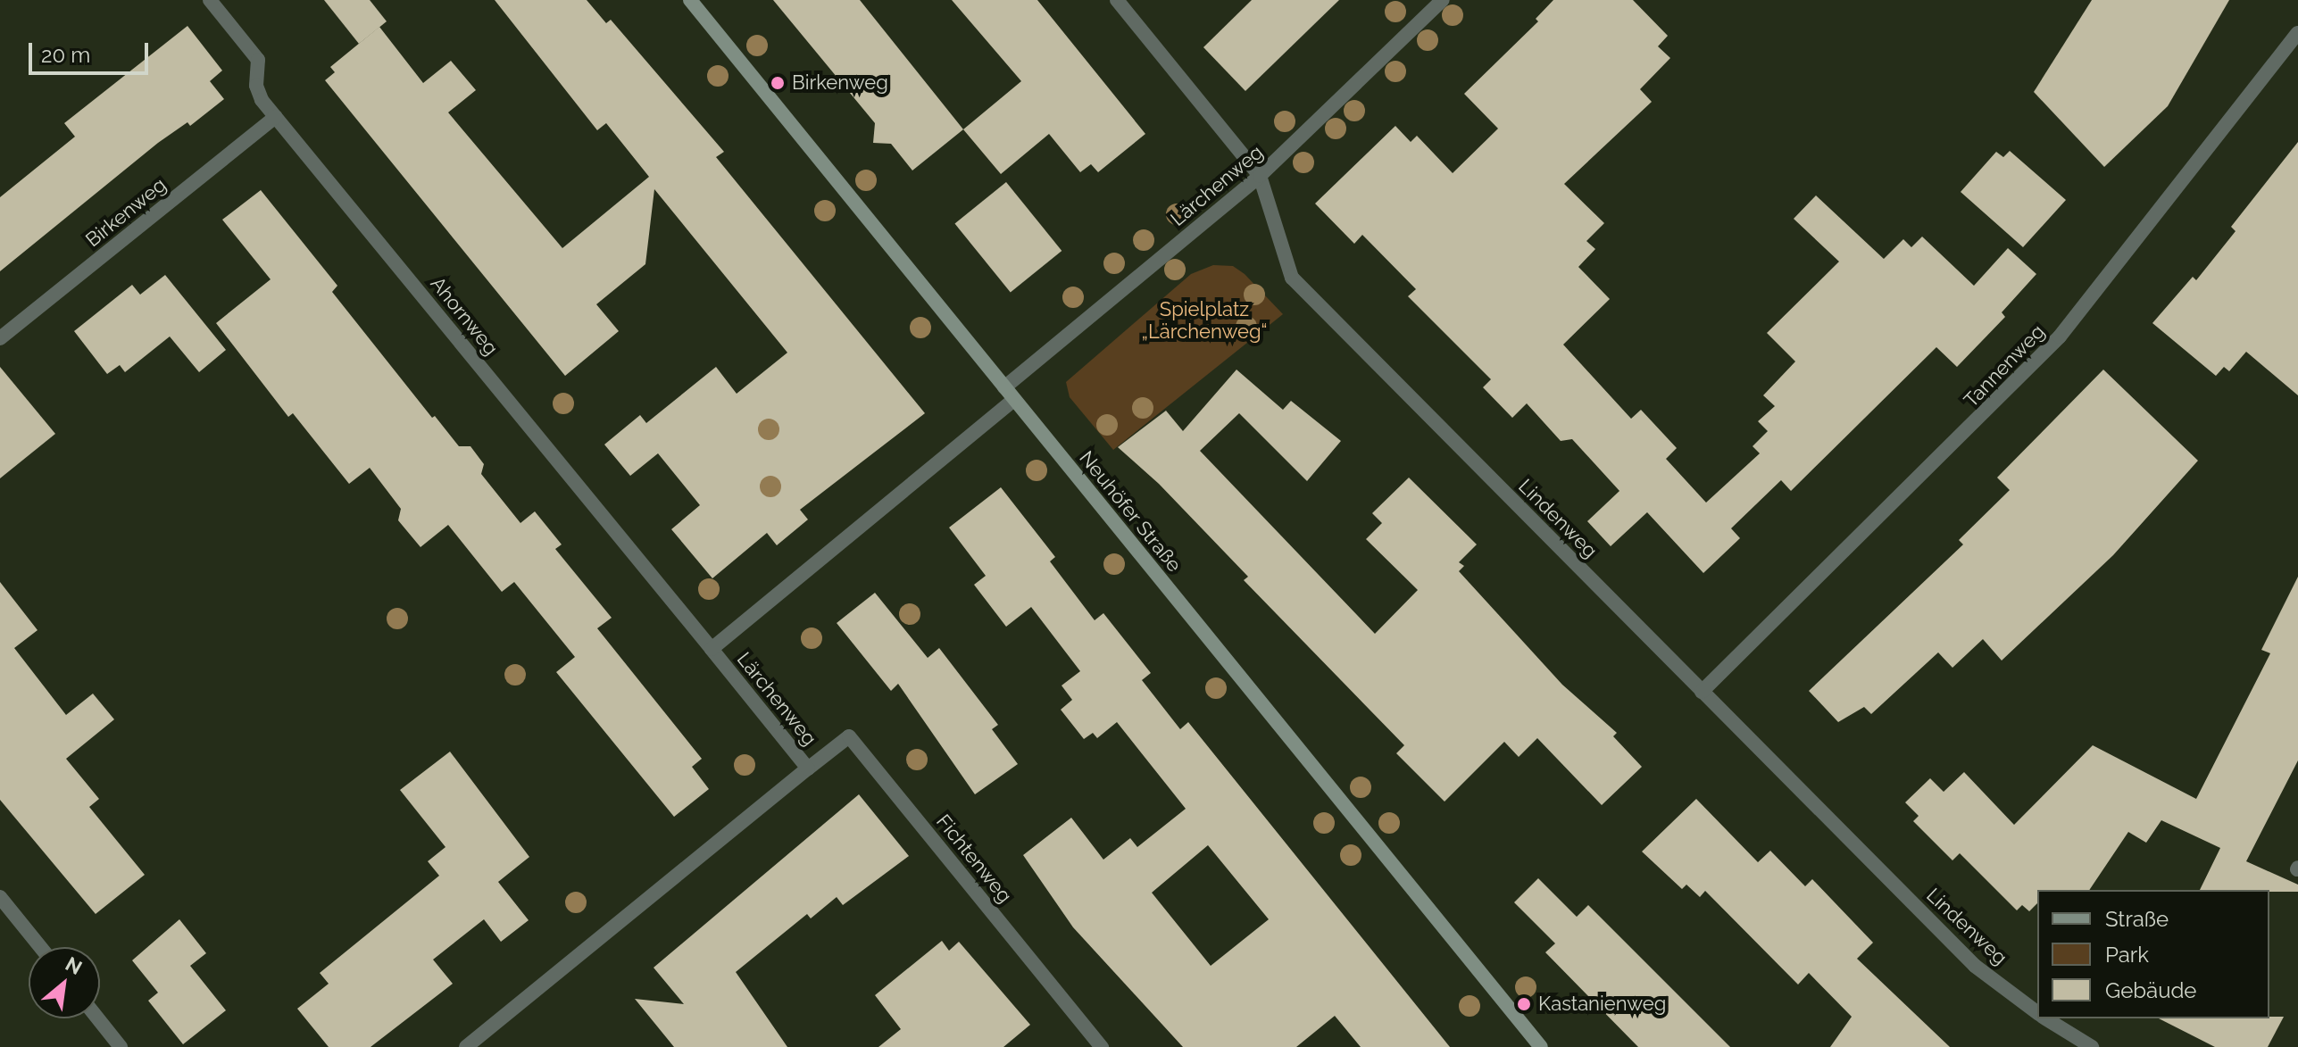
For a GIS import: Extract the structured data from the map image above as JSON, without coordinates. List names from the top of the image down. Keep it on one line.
{"streets":{"street":["Lärchenweg","Birkenweg","Ahornweg","Tannenweg","Neuhöfer Straße","Lindenweg","Fichtenweg"]},"crossings":[["Lärchenweg","Ahornweg"],["Lärchenweg","Neuhöfer Straße"],["Lärchenweg","Lindenweg"],["Lärchenweg","Fichtenweg"],["Birkenweg","Ahornweg"],["Tannenweg","Lindenweg"]],"parks":["Spielplatz „Lärchenweg“"],"places":["Birkenweg","Kastanienweg"],"legend":["Straße","Park","Gebäude"],"scale_bar":"20 m","north":"top right"}
